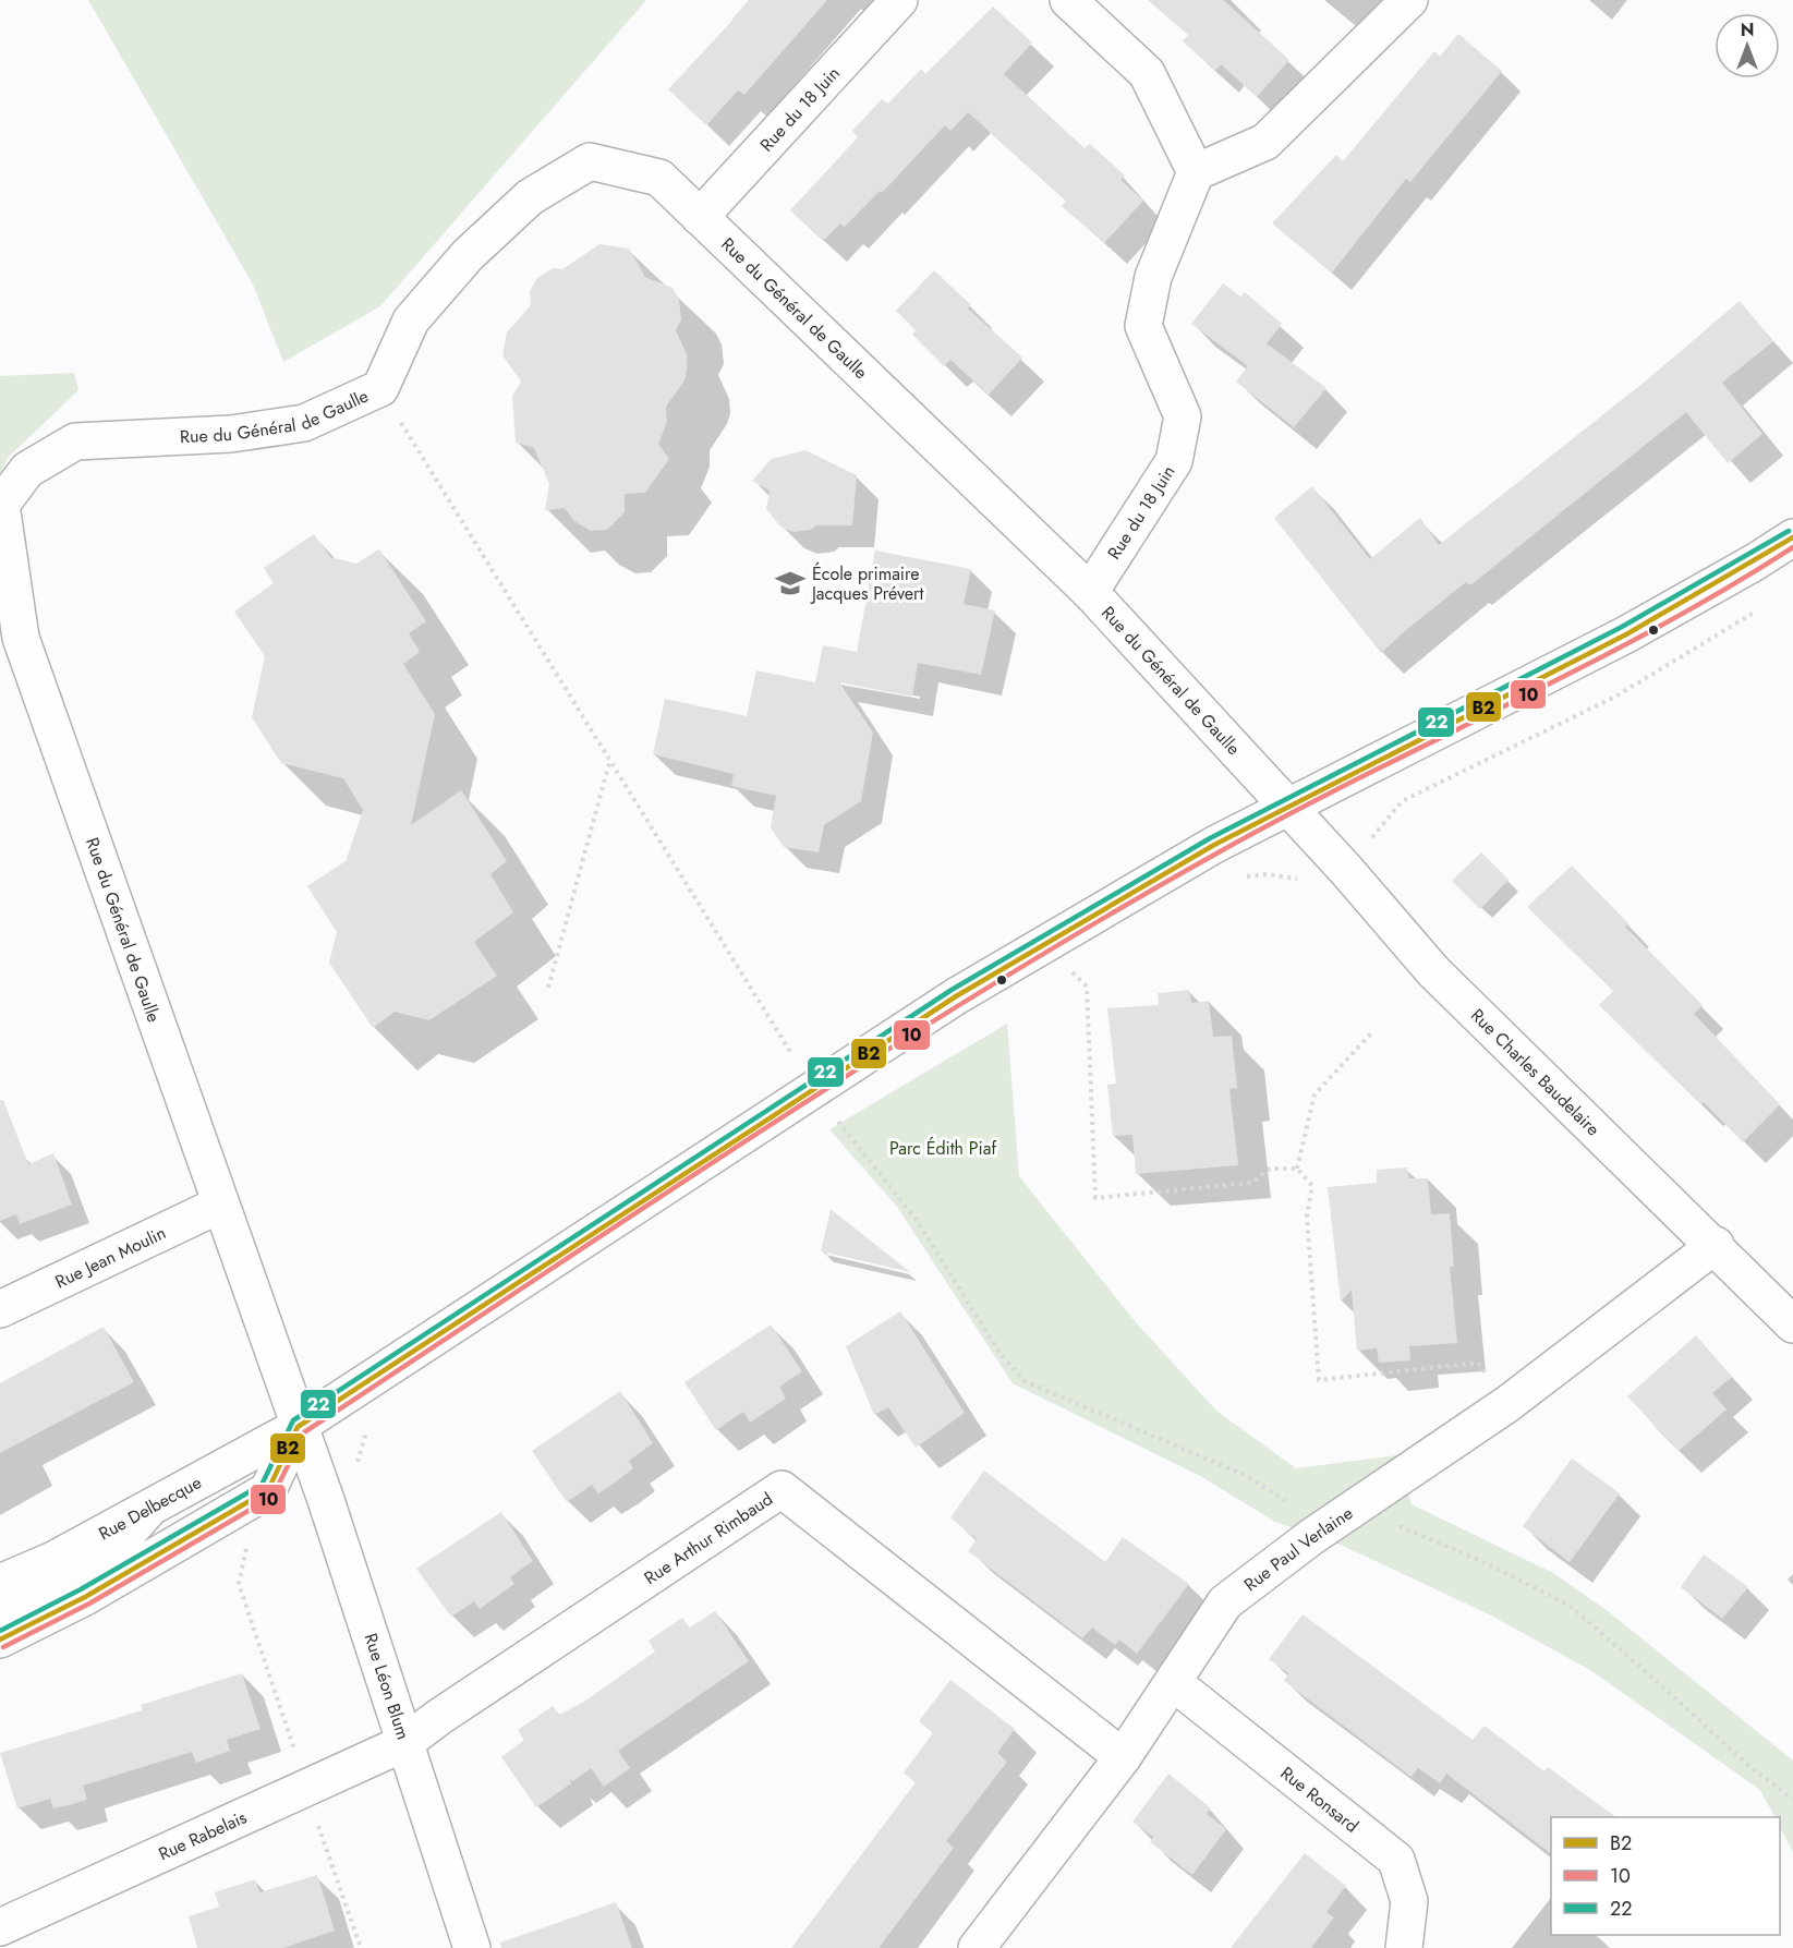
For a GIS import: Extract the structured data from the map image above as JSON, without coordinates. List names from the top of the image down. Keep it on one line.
{"streets":{"street":["Rue du 18 Juin","Rue du Général de Gaulle","Rue Charles Baudelaire","Rue Jean Moulin","Rue Delbecque","Rue Arthur Rimbaud","Rue Paul Verlaine","Rue Léon Blum","Rue Ronsard","Rue Rabelais"]},"crossings":[["Rue du 18 Juin","Rue du Général de Gaulle"],["Rue du Général de Gaulle","Rue Charles Baudelaire"],["Rue du Général de Gaulle","Rue Jean Moulin"],["Rue du Général de Gaulle","Rue Delbecque"],["Rue du Général de Gaulle","Rue Léon Blum"],["Rue Charles Baudelaire","Rue Delbecque"],["Rue Charles Baudelaire","Rue Paul Verlaine"],["Rue Delbecque","Rue Léon Blum"],["Rue Arthur Rimbaud","Rue Paul Verlaine"],["Rue Arthur Rimbaud","Rue Léon Blum"],["Rue Arthur Rimbaud","Rue Rabelais"],["Rue Paul Verlaine","Rue Ronsard"],["Rue Léon Blum","Rue Rabelais"]],"parks":["Parc Édith Piaf"],"places":{"school or university":["École primaire Jacques Prévert"]},"lines":["transit line 22","transit line B2","transit line 10"],"legend":["B2","10","22"],"north":"top"}
